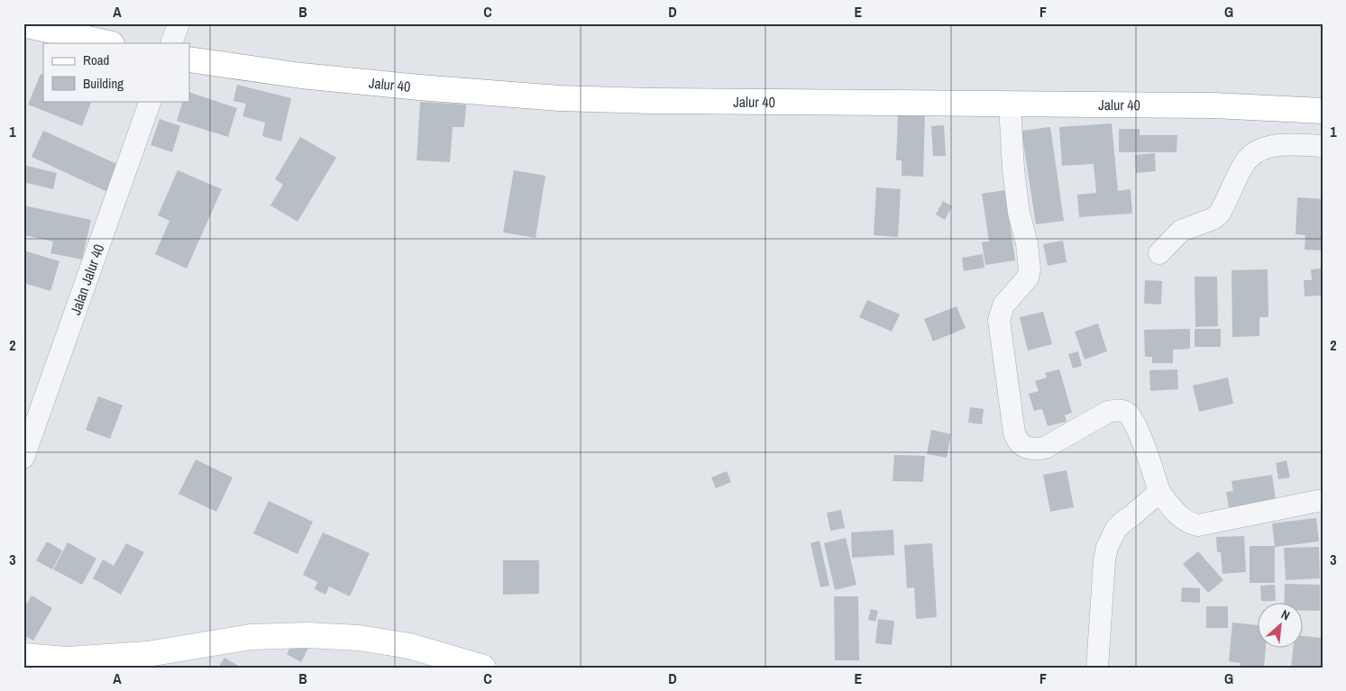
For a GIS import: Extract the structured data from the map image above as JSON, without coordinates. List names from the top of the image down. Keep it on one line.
{"streets":{"main road":["Jalur 40"],"street":["Jalan Jalur 40"]},"legend":["Road","Building"],"north":"top right","grid":{"columns":["A","B","C","D","E","F","G"],"rows":["1","2","3"]}}
